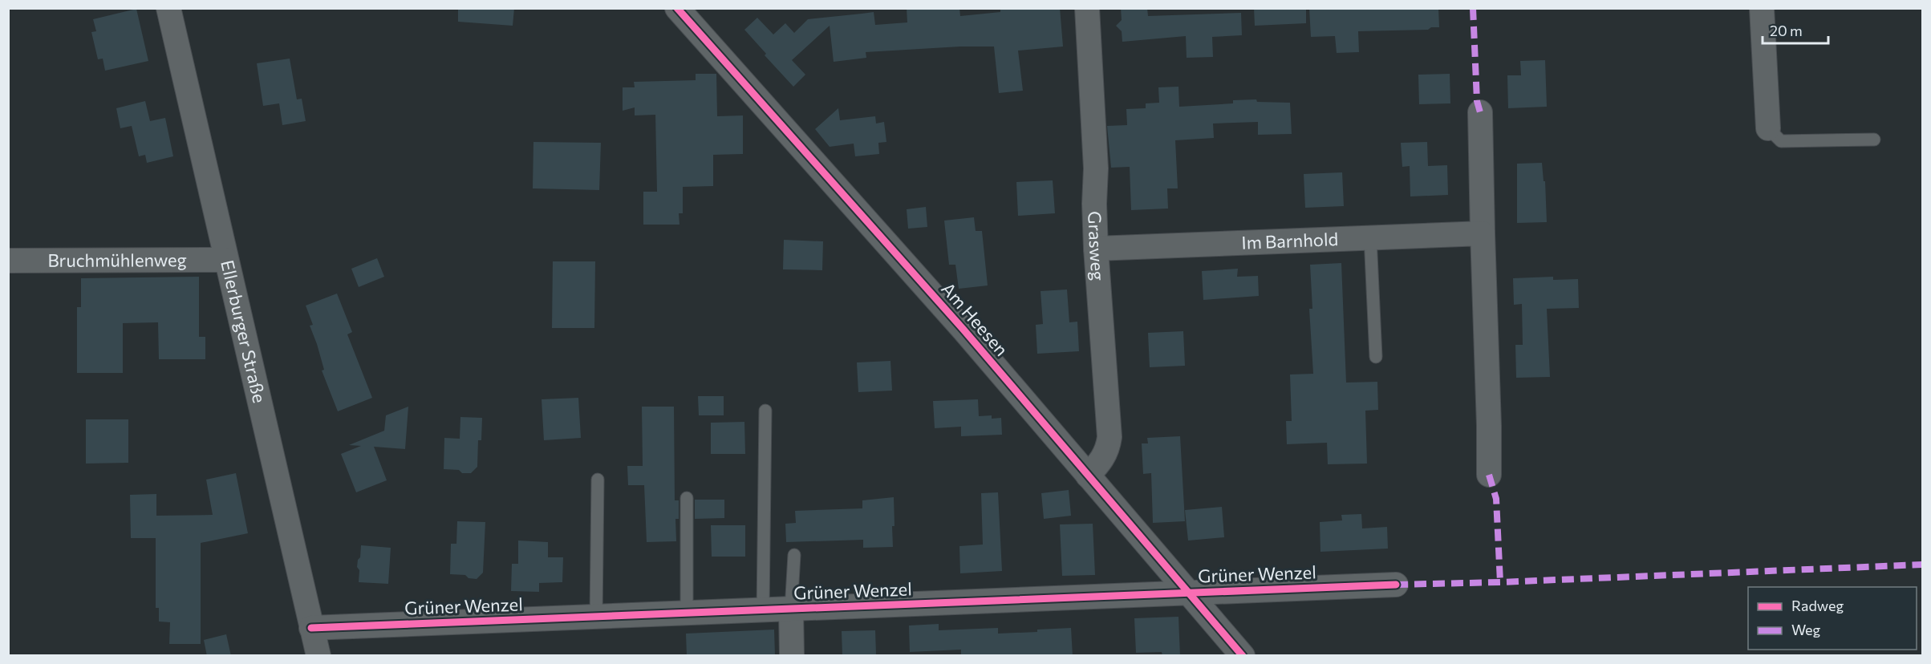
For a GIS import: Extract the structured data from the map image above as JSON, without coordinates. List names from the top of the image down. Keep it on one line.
{"streets":{"street":["Im Barnhold","Grasweg","Bruchmühlenweg","Am Heesen","Ellerburger Straße","Grüner Wenzel"]},"crossings":[["Im Barnhold","Grasweg"],["Grasweg","Am Heesen"],["Bruchmühlenweg","Ellerburger Straße"],["Am Heesen","Grüner Wenzel"],["Ellerburger Straße","Grüner Wenzel"]],"legend":["Radweg","Weg"],"scale_bar":"20 m"}
